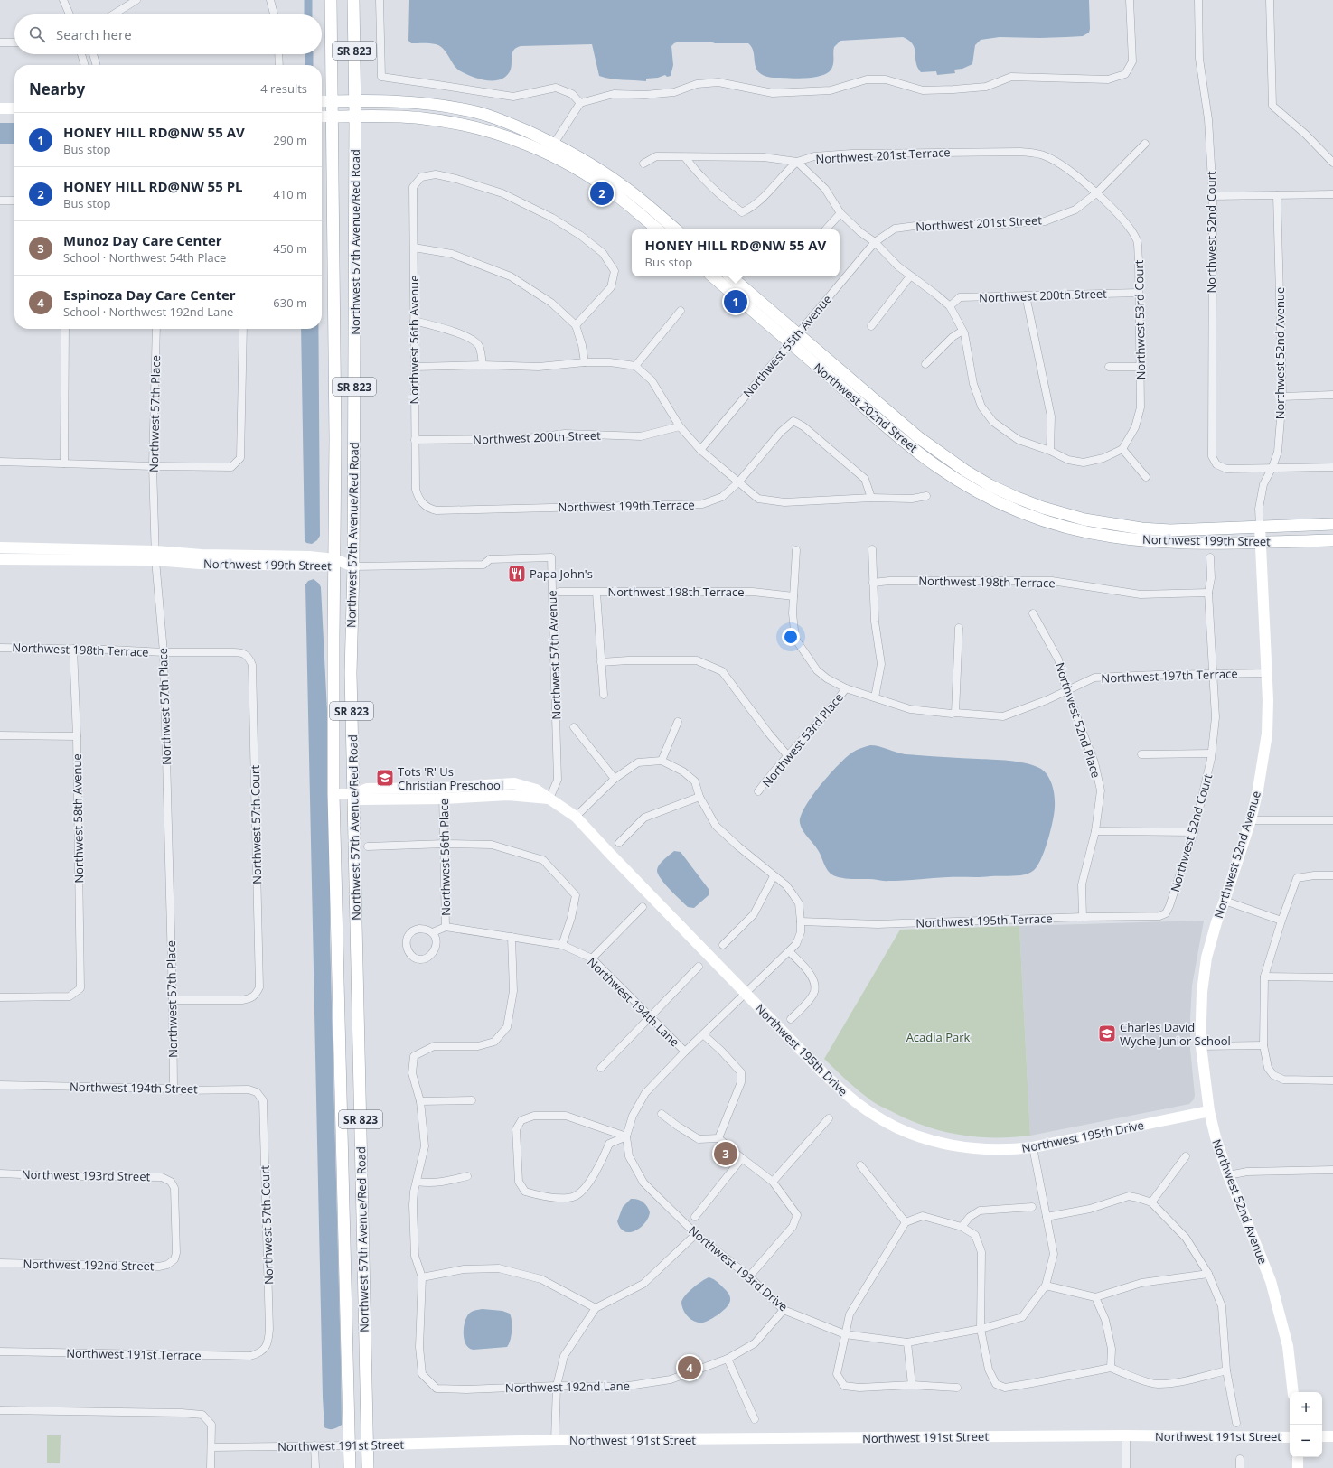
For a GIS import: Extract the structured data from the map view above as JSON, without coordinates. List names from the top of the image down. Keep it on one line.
{"streets":{"main road":["SR 823","Northwest 57th Avenue/Red Road","Northwest 202nd Street","Northwest 199th Street"],"street":["Northwest 201st Terrace","Northwest 201st Street","Northwest 52nd Court","Northwest 200th Street","Northwest 53rd Court","Northwest 56th Avenue","Northwest 55th Avenue","Northwest 52nd Avenue","Northwest 57th Place","Northwest 199th Terrace","Northwest 198th Terrace","Northwest 57th Avenue","Northwest 197th Terrace","Northwest 52nd Place","Northwest 53rd Place","Northwest 58th Avenue","Northwest 57th Court","Northwest 56th Place","Northwest 195th Terrace","Northwest 194th Lane","Northwest 195th Drive","Northwest 194th Street","Northwest 193rd Street","Northwest 192nd Street","Northwest 193rd Drive","Northwest 191st Terrace","Northwest 192nd Lane","Northwest 191st Street"]},"crossings":[["SR 823","Northwest 57th Avenue/Red Road"],["Northwest 201st Terrace","Northwest 53rd Court"],["Northwest 201st Street","Northwest 53rd Court"],["Northwest 201st Street","Northwest 55th Avenue"],["Northwest 52nd Court","Northwest 52nd Avenue"],["Northwest 52nd Court","Northwest 198th Terrace"],["Northwest 52nd Court","Northwest 197th Terrace"],["Northwest 52nd Court","Northwest 195th Terrace"],["Northwest 57th Avenue/Red Road","Northwest 199th Street"],["Northwest 57th Avenue/Red Road","Northwest 57th Avenue"],["Northwest 57th Avenue/Red Road","Northwest 195th Drive"],["Northwest 57th Avenue/Red Road","Northwest 191st Street"],["Northwest 200th Street","Northwest 53rd Court"],["Northwest 200th Street","Northwest 56th Avenue"],["Northwest 56th Avenue","Northwest 199th Terrace"],["Northwest 55th Avenue","Northwest 202nd Street"],["Northwest 52nd Avenue","Northwest 199th Street"],["Northwest 52nd Avenue","Northwest 197th Terrace"],["Northwest 52nd Avenue","Northwest 195th Drive"],["Northwest 202nd Street","Northwest 199th Street"],["Northwest 57th Place","Northwest 199th Street"],["Northwest 57th Place","Northwest 198th Terrace"],["Northwest 57th Place","Northwest 57th Court"],["Northwest 57th Place","Northwest 194th Street"],["Northwest 199th Street","Northwest 57th Avenue"],["Northwest 198th Terrace","Northwest 197th Terrace"],["Northwest 198th Terrace","Northwest 58th Avenue"],["Northwest 198th Terrace","Northwest 57th Court"],["Northwest 57th Avenue","Northwest 195th Drive"],["Northwest 197th Terrace","Northwest 52nd Place"],["Northwest 197th Terrace","Northwest 53rd Place"],["Northwest 52nd Place","Northwest 195th Terrace"],["Northwest 57th Court","Northwest 194th Street"],["Northwest 57th Court","Northwest 191st Terrace"],["Northwest 56th Place","Northwest 194th Lane"],["Northwest 56th Place","Northwest 195th Drive"],["Northwest 193rd Street","Northwest 192nd Street"],["Northwest 193rd Drive","Northwest 192nd Lane"]],"parks":["Acadia Park"],"places":{"restaurant":["Papa John's"],"school or university":["Tots 'R' Us Christian Preschool","Charles David Wyche Junior School"]},"page":{"search":"Search here","heading":["Nearby","4 results"],"list":[{"mark":"1","name":"HONEY HILL RD@NW 55 AV","note":"Bus stop","value":"290 m"},{"mark":"2","name":"HONEY HILL RD@NW 55 PL","note":"Bus stop","value":"410 m"},{"mark":"3","name":"Munoz Day Care Center","note":"School · Northwest 54th Place","value":"450 m"},{"mark":"4","name":"Espinoza Day Care Center","note":"School · Northwest 192nd Lane","value":"630 m"}],"pins":["2","1","3","4"],"popup":["HONEY HILL RD@NW 55 AV","Bus stop"],"map_buttons":["+","−"]}}
